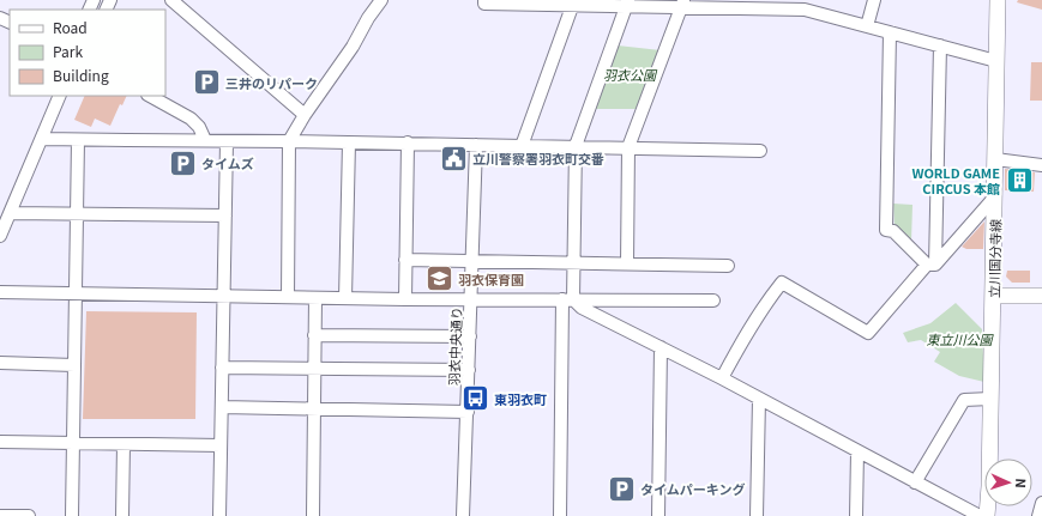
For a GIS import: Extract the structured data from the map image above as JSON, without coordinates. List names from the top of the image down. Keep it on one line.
{"streets":{"main road":["立川国分寺線"],"street":["羽衣中央通り"]},"parks":["羽衣公園","東立川公園"],"places":{"parking":["三井のリパーク","タイムズ","タイムパーキング"],"public building":["立川警察署羽衣町交番"],"building":["WORLD GAME CIRCUS 本館"],"school or university":["羽衣保育園"],"bus stop":["東羽衣町"]},"legend":["Road","Park","Building"],"north":"right"}
